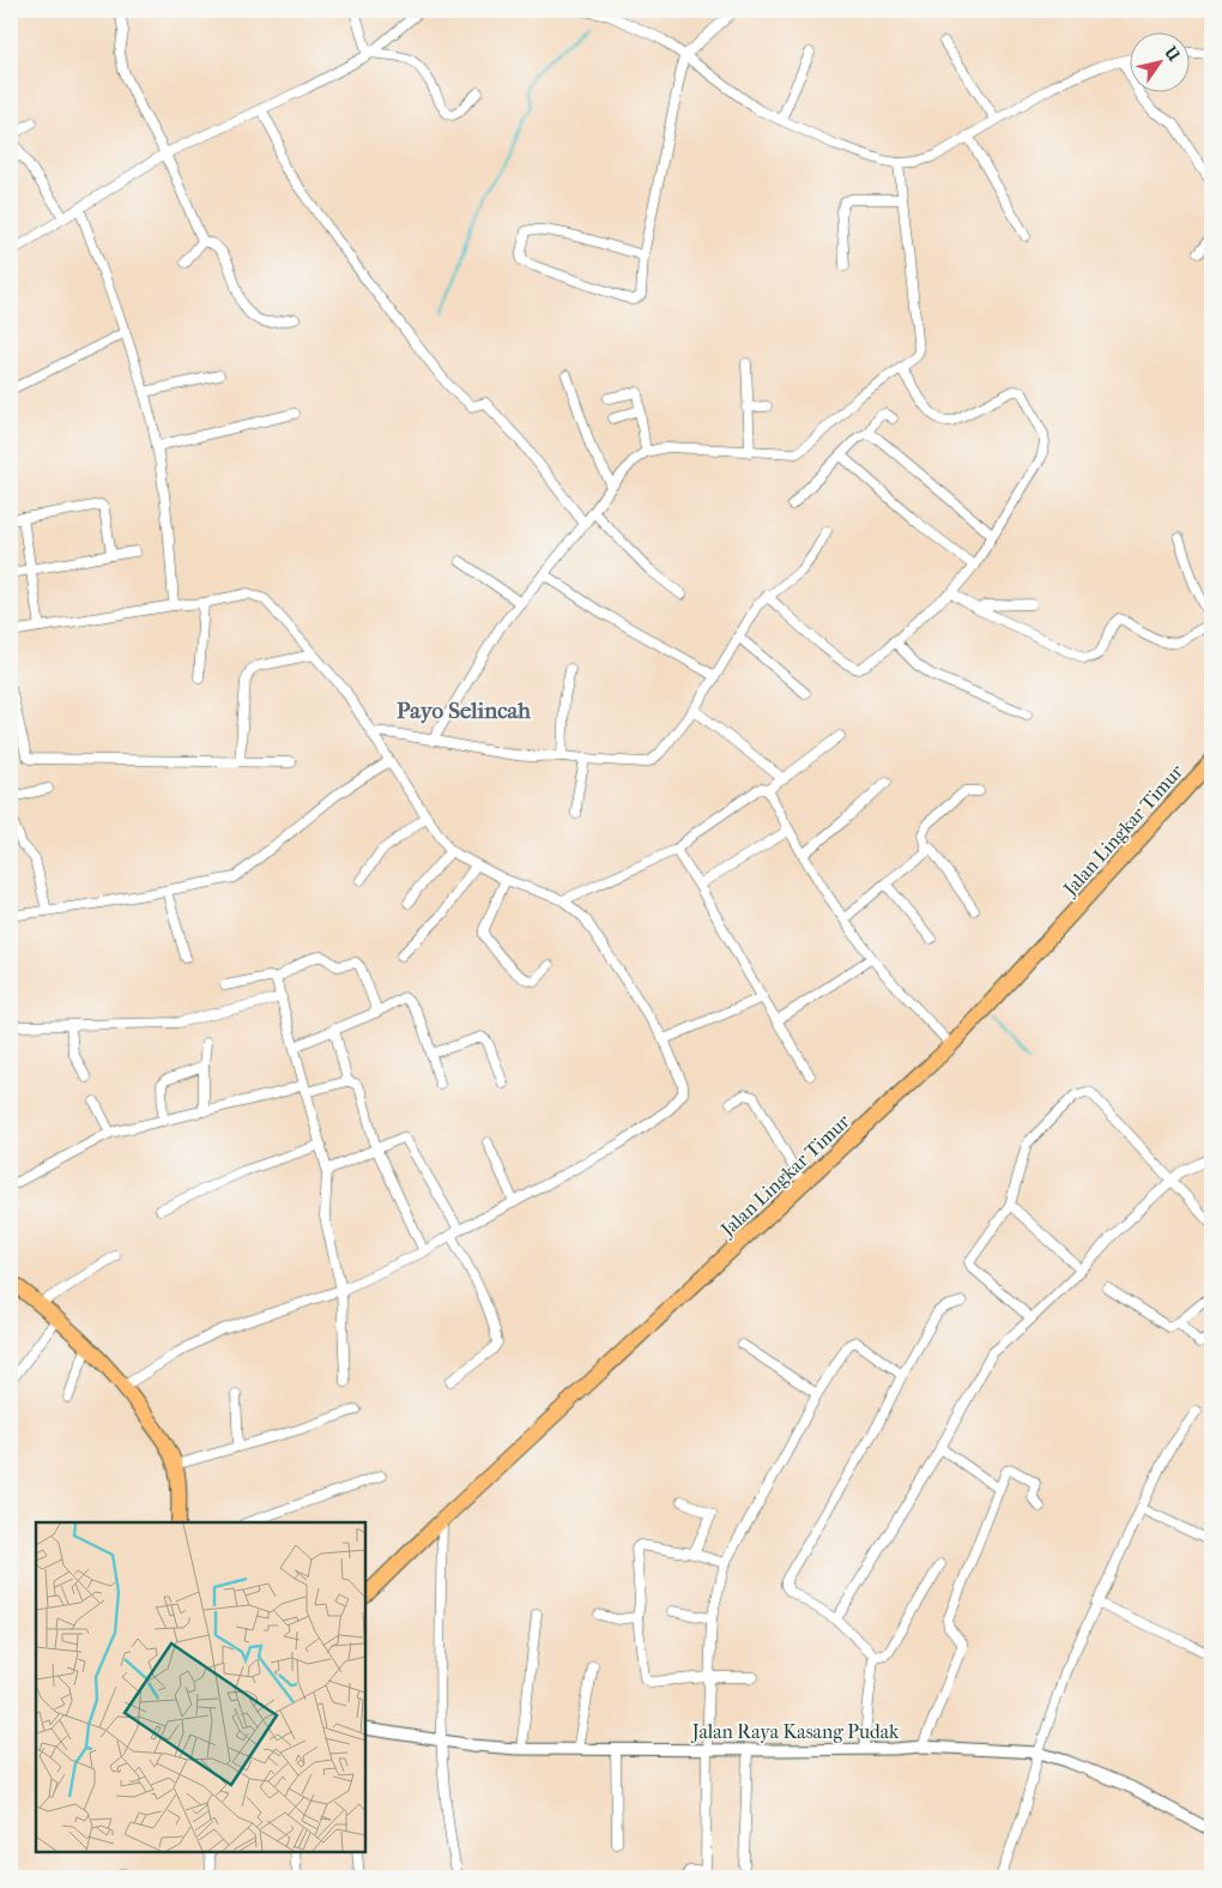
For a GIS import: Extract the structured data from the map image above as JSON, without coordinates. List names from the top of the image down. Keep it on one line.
{"streets":{"highway":["Jalan Lingkar Timur"],"street":["Jalan Raya Kasang Pudak"]},"districts":["Payo Selincah"],"north":"top right"}
